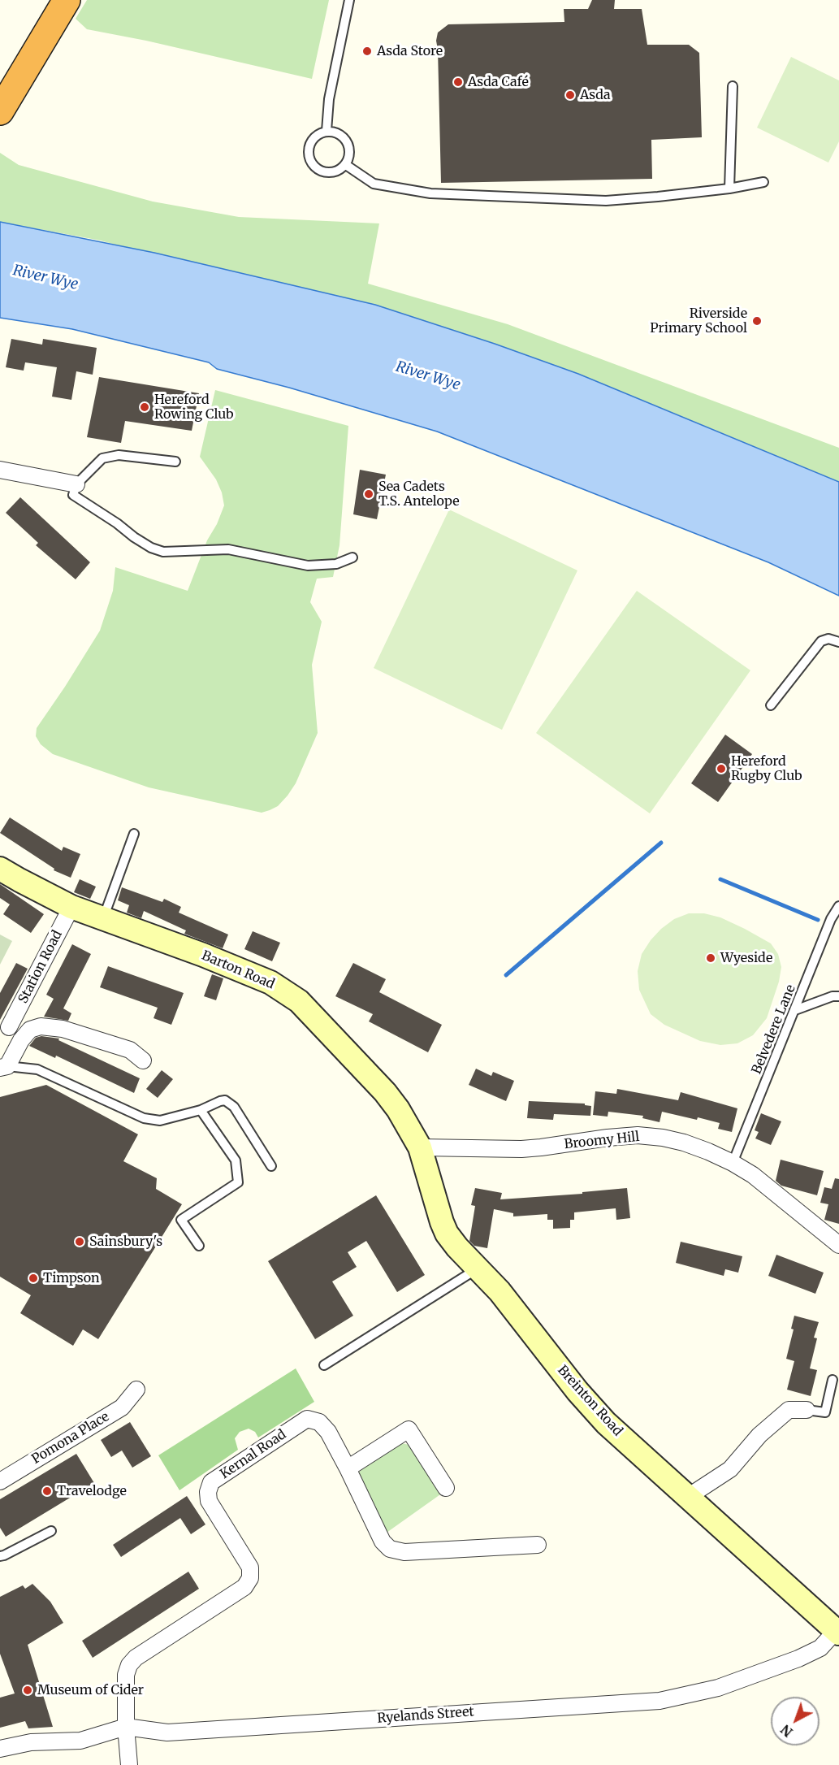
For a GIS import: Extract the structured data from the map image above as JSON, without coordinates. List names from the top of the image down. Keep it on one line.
{"streets":{"street":["Station Road","Barton Road","Broomy Hill","Breinton Road","Pomona Place","Kernal Road","Ryelands Street"],"lane":["Belvedere Lane"]},"crossings":[["Station Road","Barton Road"],["Barton Road","Broomy Hill"],["Barton Road","Breinton Road"],["Belvedere Lane","Broomy Hill"],["Broomy Hill","Breinton Road"],["Breinton Road","Ryelands Street"],["Kernal Road","Ryelands Street"]],"water":["River Wye"],"places":["Asda Store","Asda Café","Asda","Riverside Primary School","Hereford Rowing Club","Sea Cadets T.S. Antelope","Hereford Rugby Club","Wyeside","Sainsbury's","Timpson","Travelodge","Museum of Cider"],"north":"bottom left"}
